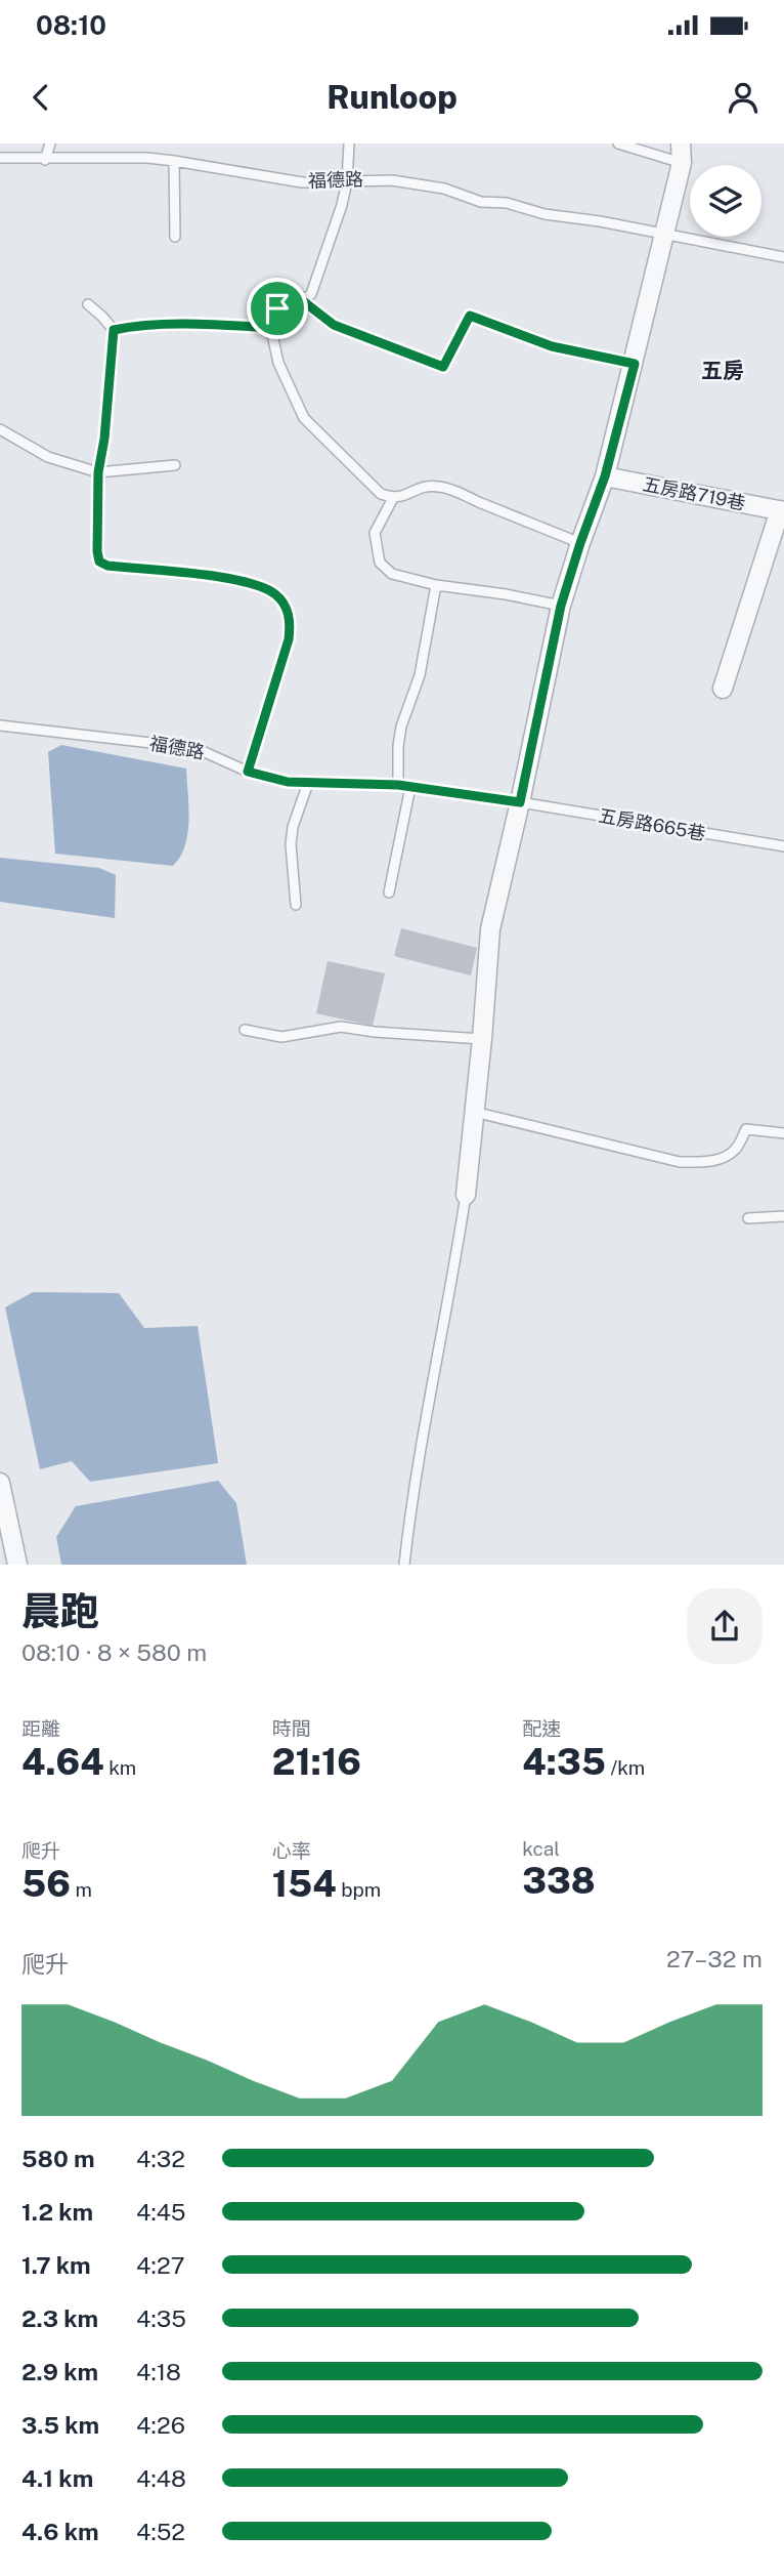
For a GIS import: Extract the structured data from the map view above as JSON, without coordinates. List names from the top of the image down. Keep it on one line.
{"streets":{"street":["五房路719巷"],"lane":["福德路","五房路665巷"]},"crossings":[["福德路","五房路665巷"]],"districts":["五房"],"page":{"status":"08:10","header":"Runloop","heading":["晨跑","08:10 · 8 × 580 m"],"stats":[["距離","4.64 km"],["時間","21:16"],["配速","4:35 /km"],["爬升","56 m"],["心率","154 bpm"],["kcal","338"]],"chart":["爬升","27–32 m"],"list":[{"name":"580 m","note":"4:32"},{"name":"1.2 km","note":"4:45"},{"name":"1.7 km","note":"4:27"},{"name":"2.3 km","note":"4:35"},{"name":"2.9 km","note":"4:18"},{"name":"3.5 km","note":"4:26"},{"name":"4.1 km","note":"4:48"},{"name":"4.6 km","note":"4:52"}]}}
